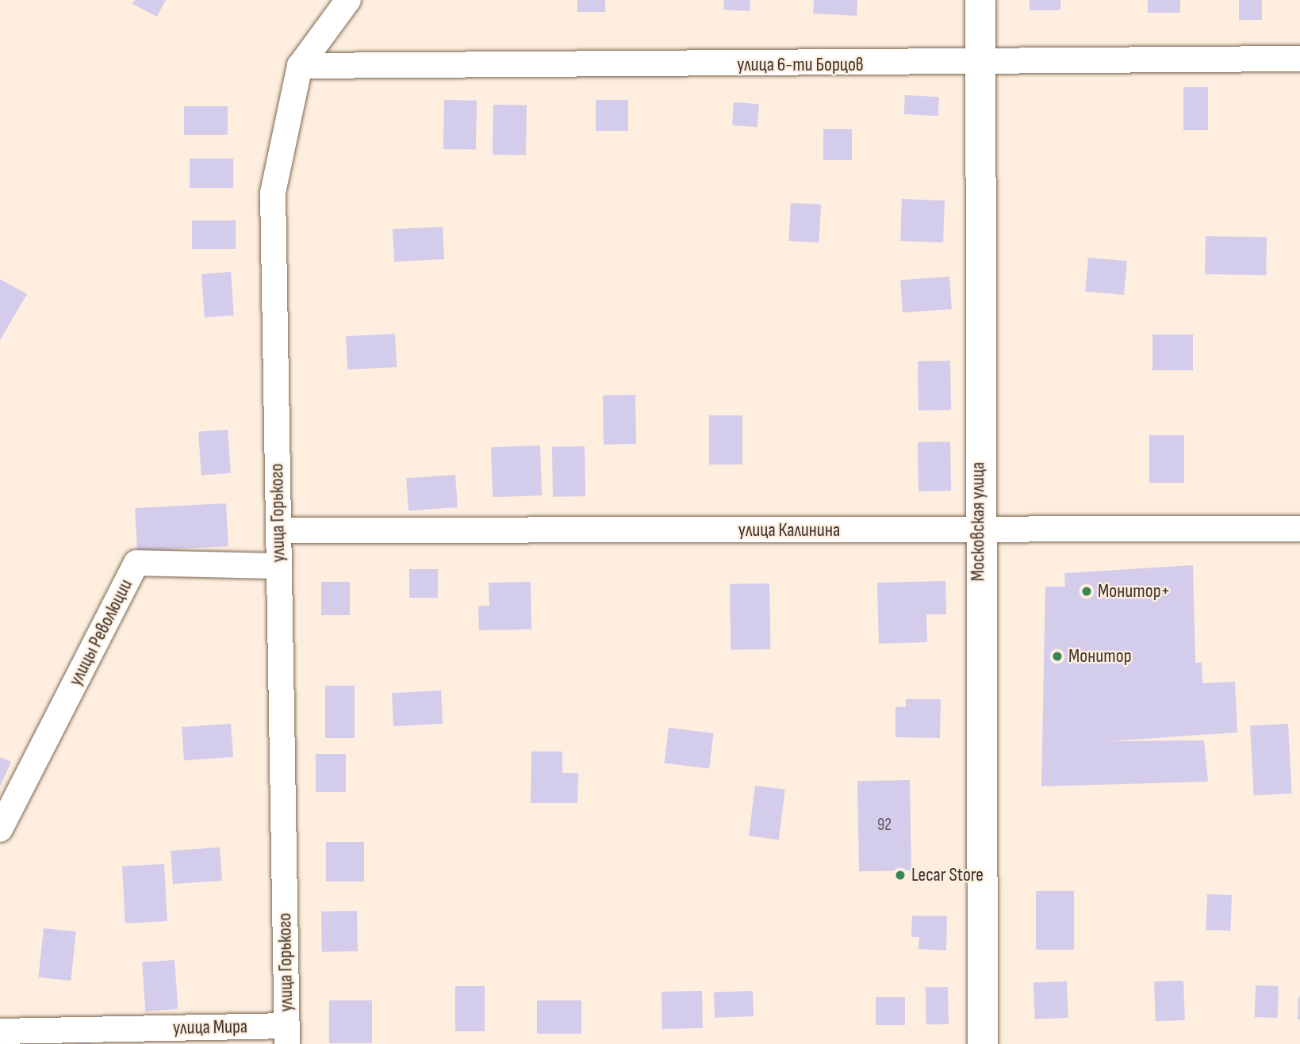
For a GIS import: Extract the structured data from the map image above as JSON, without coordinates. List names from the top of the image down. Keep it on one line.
{"streets":{"street":["улица 6-ти Борцов","улица Горького","Московская улица","улица Калинина","улицы Революции","улица Мира"]},"crossings":[["улица 6-ти Борцов","улица Горького"],["улица 6-ти Борцов","Московская улица"],["улица Горького","улица Калинина"],["улица Горького","улицы Революции"],["улица Горького","улица Мира"],["Московская улица","улица Калинина"]],"places":["Монитор+","Монитор","Lecar Store"],"house_numbers":["92"]}
